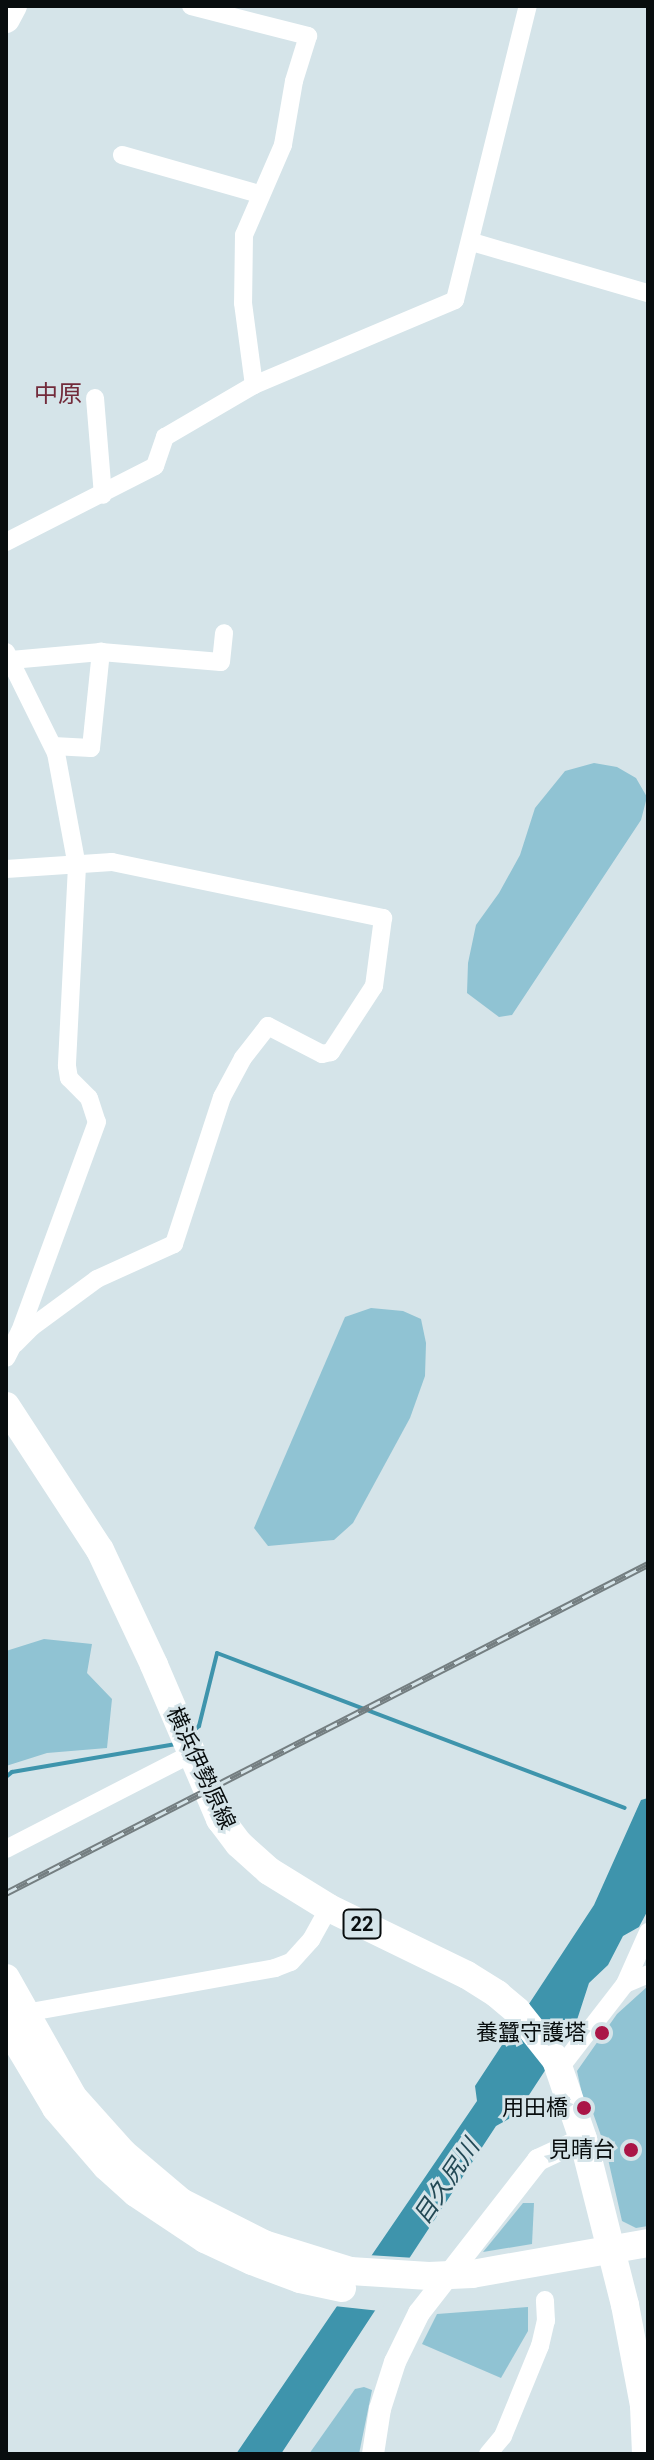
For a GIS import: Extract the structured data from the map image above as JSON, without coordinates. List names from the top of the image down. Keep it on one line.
{"streets":{"main road":["横浜伊勢原線","22"]},"crossings":[["横浜伊勢原線","22"]],"districts":["中原"],"water":["目久尻川"],"places":["養蠶守護塔","用田橋","見晴台"]}
